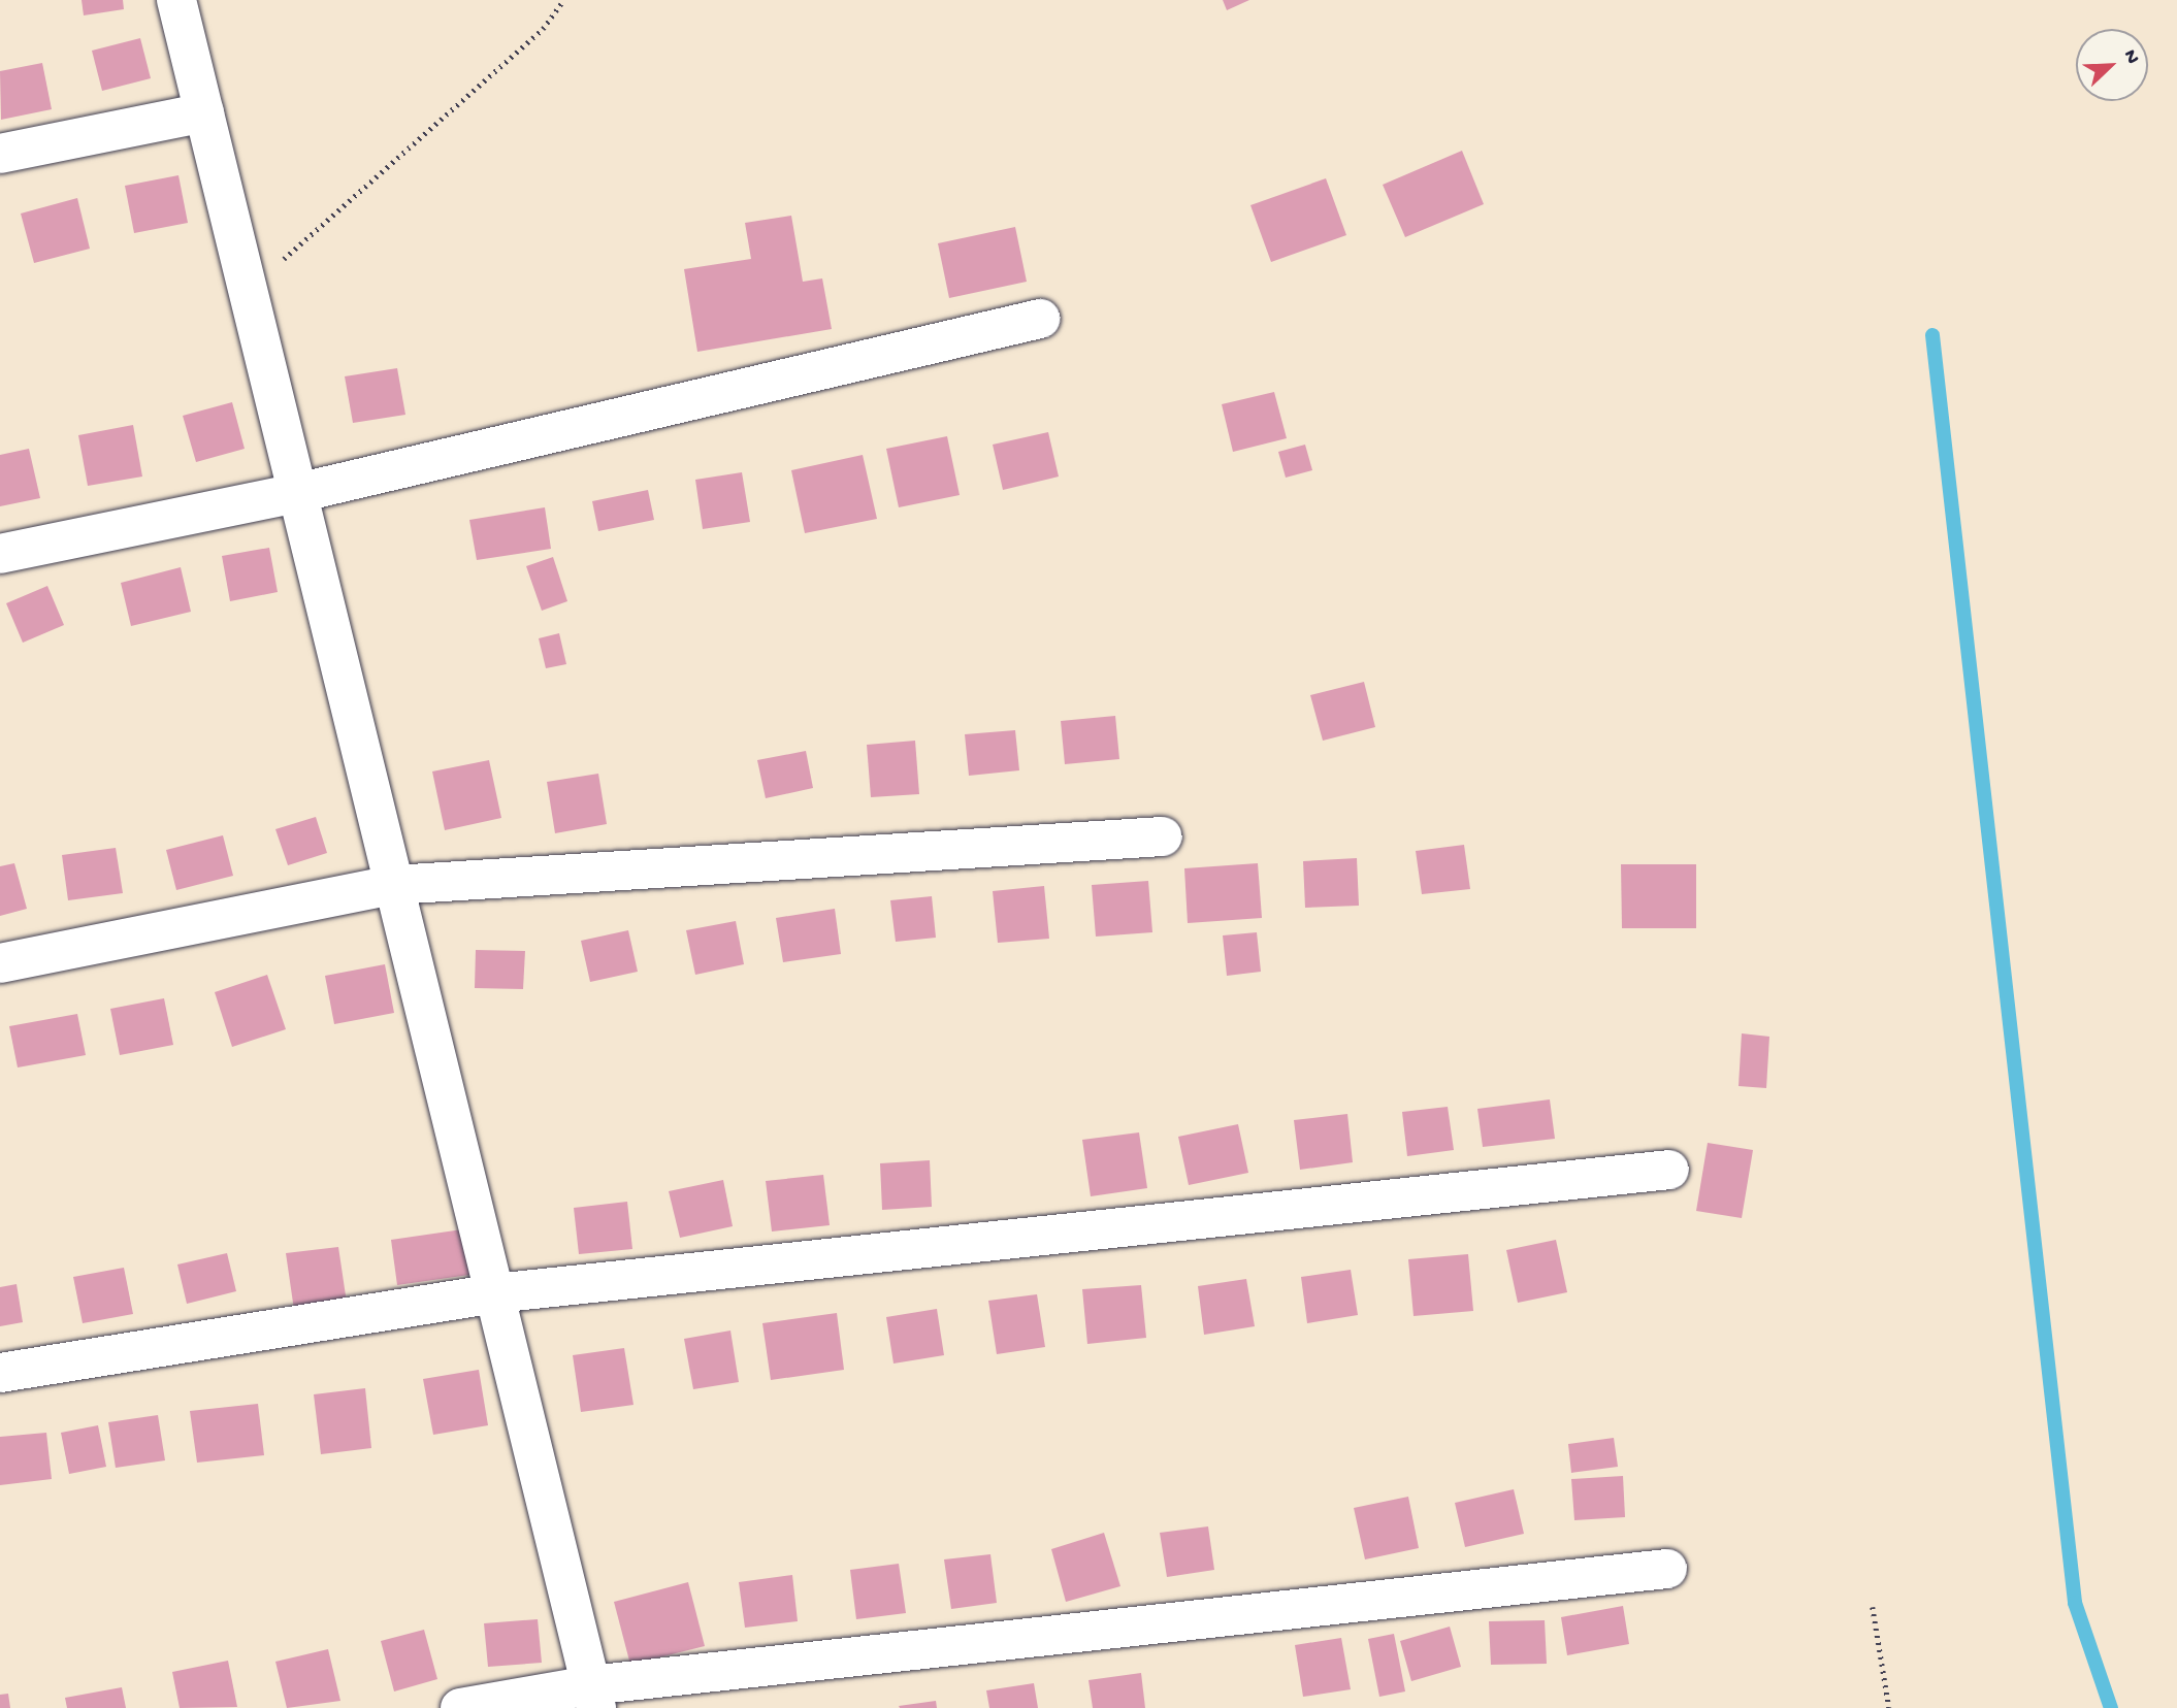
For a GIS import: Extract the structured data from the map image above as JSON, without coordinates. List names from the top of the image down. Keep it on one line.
{"north":"top right"}
